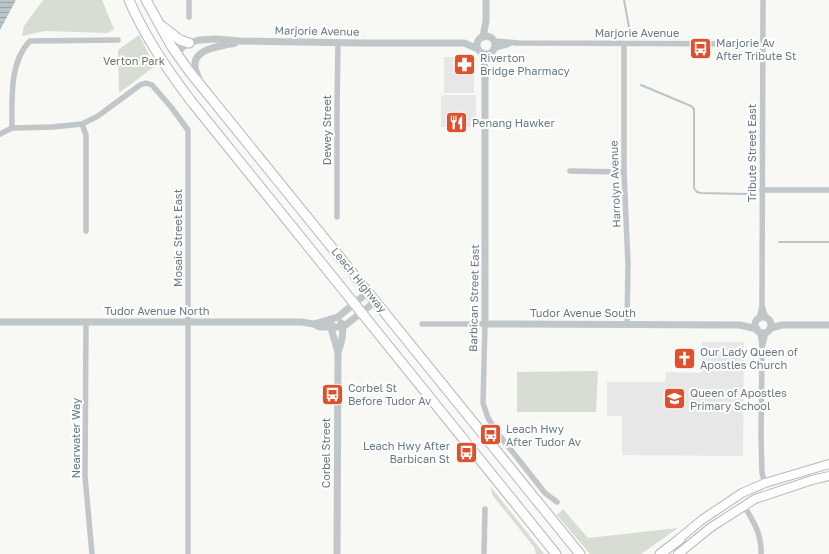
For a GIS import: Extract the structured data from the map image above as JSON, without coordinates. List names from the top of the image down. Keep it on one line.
{"streets":{"highway":["Leach Highway"],"street":["Marjorie Avenue","Dewey Street","Tribute Street East","Harrolyn Avenue","Mosaic Street East","Barbican Street East","Tudor Avenue North","Tudor Avenue South","Nearwater Way","Corbel Street"]},"crossings":[["Marjorie Avenue","Dewey Street"],["Marjorie Avenue","Tribute Street East"],["Marjorie Avenue","Harrolyn Avenue"],["Marjorie Avenue","Leach Highway"],["Marjorie Avenue","Barbican Street East"],["Tribute Street East","Tudor Avenue South"],["Harrolyn Avenue","Tudor Avenue South"],["Mosaic Street East","Tudor Avenue North"],["Leach Highway","Tudor Avenue North"],["Barbican Street East","Tudor Avenue South"],["Tudor Avenue North","Nearwater Way"],["Tudor Avenue North","Corbel Street"]],"parks":["Verton Park"],"places":{"bus stop":["Marjorie Av After Tribute St","Corbel St Before Tudor Av","Leach Hwy After Tudor Av","Leach Hwy After Barbican St"],"pharmacy":["Riverton Bridge Pharmacy"],"restaurant":["Penang Hawker"],"church":["Our Lady Queen of Apostles Church"],"school or university":["Queen of Apostles Primary School"]}}
